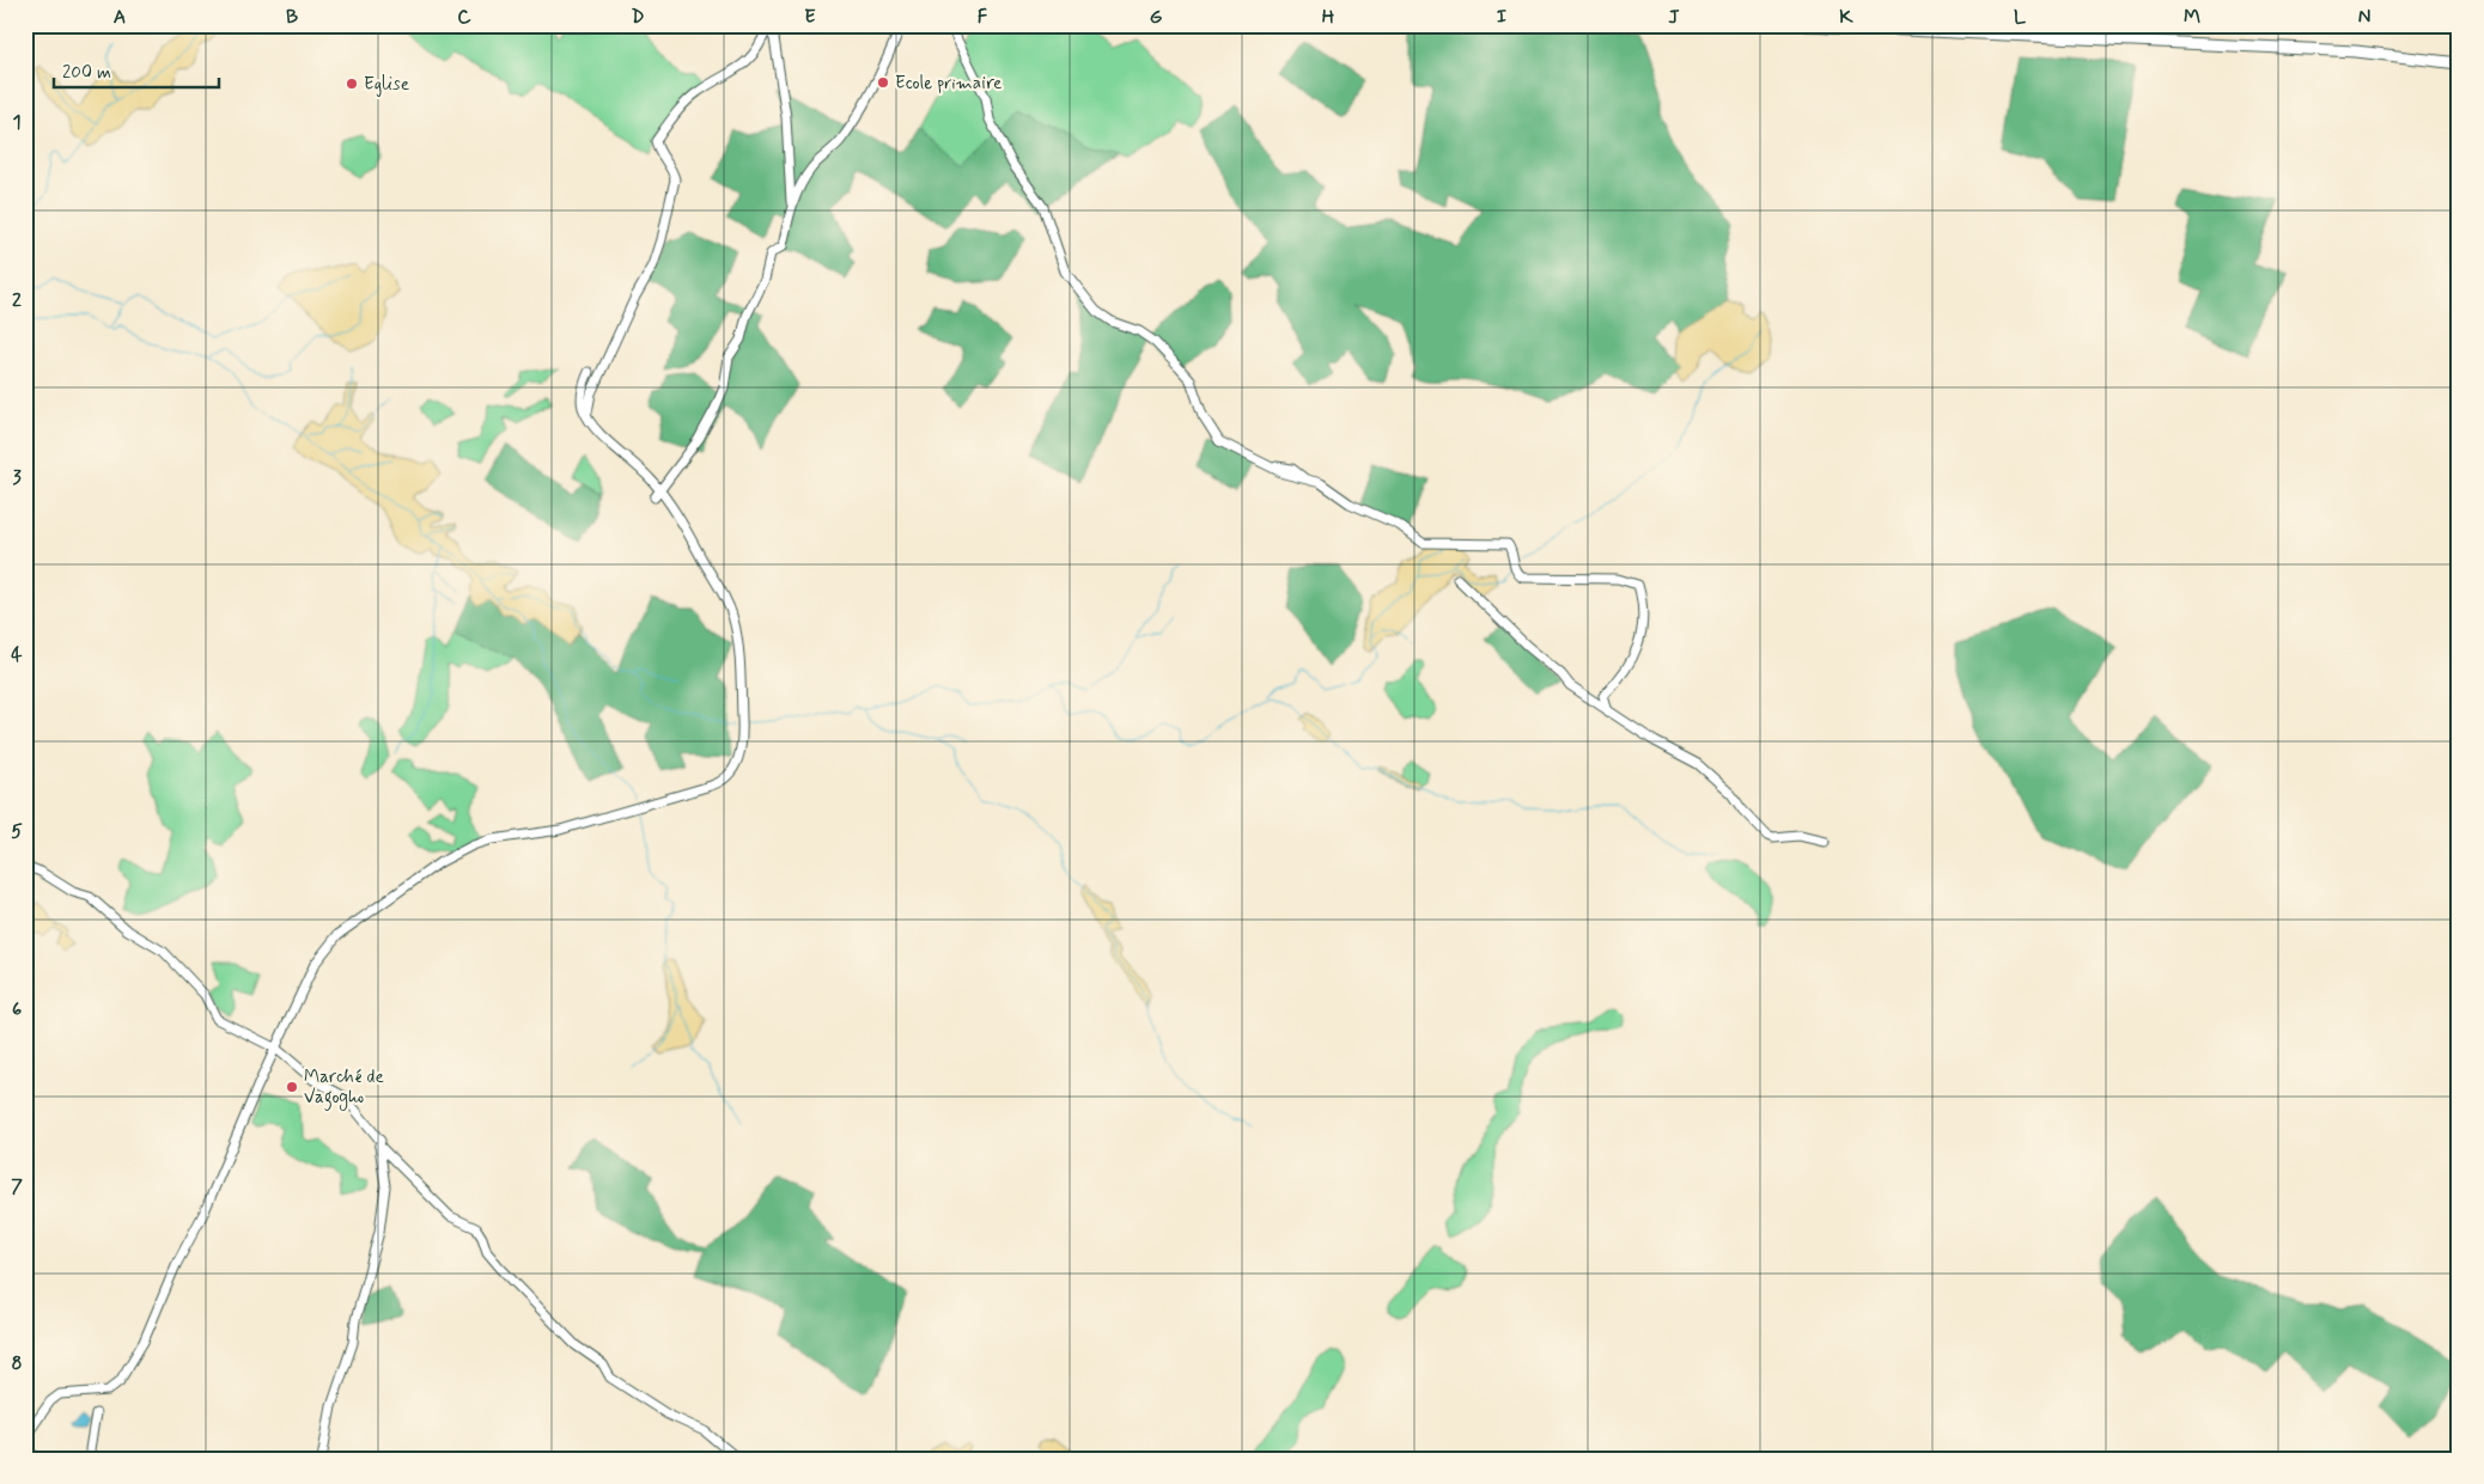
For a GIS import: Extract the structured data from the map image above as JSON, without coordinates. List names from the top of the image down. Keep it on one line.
{"places":["Ecole primaire","Eglise","Marché de Vagogho"],"scale_bar":"200 m","grid":{"columns":["A","B","C","D","E","F","G","H","I","J","K","L","M","N"],"rows":["1","2","3","4","5","6","7","8"]}}
